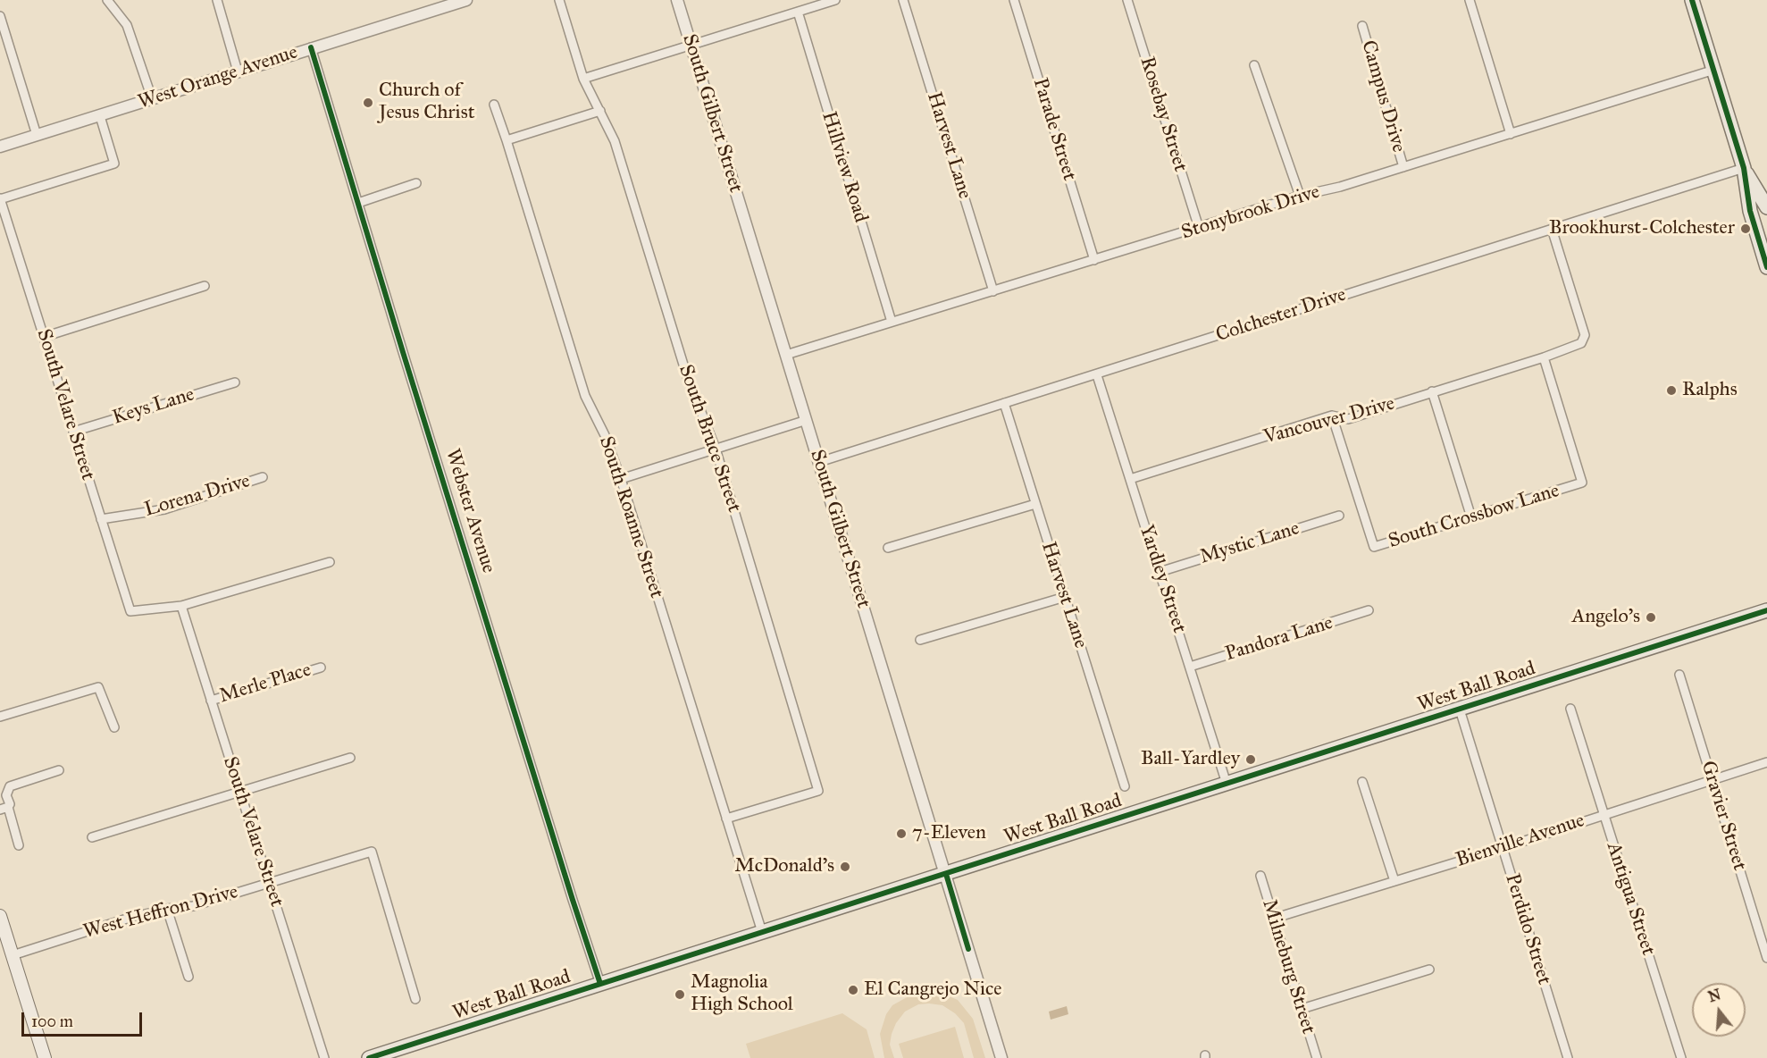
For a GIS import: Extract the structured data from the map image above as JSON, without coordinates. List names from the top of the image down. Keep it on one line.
{"streets":{"main road":["West Ball Road"],"street":["West Orange Avenue","Campus Drive","South Gilbert Street","Rosebay Street","Parade Street","Harvest Lane","Hillview Road","Stonybrook Drive","Colchester Drive","South Velare Street","Keys Lane","Vancouver Drive","South Bruce Street","Lorena Drive","Webster Avenue","South Crossbow Lane","South Roanne Street","Mystic Lane","Yardley Street","Pandora Lane","Merle Place","Gravier Street","Bienville Avenue","Antigua Street","West Heffron Drive","Perdido Street","Milneburg Street"]},"crossings":[["West Orange Avenue","Webster Avenue"],["Campus Drive","Stonybrook Drive"],["South Gilbert Street","Stonybrook Drive"],["South Gilbert Street","Colchester Drive"],["South Gilbert Street","West Ball Road"],["Rosebay Street","Stonybrook Drive"],["Parade Street","Stonybrook Drive"],["Harvest Lane","Stonybrook Drive"],["Harvest Lane","Colchester Drive"],["Hillview Road","Stonybrook Drive"],["Colchester Drive","Vancouver Drive"],["Colchester Drive","Yardley Street"],["South Velare Street","Keys Lane"],["South Velare Street","Lorena Drive"],["South Velare Street","Merle Place"],["South Velare Street","West Heffron Drive"],["Vancouver Drive","South Crossbow Lane"],["Vancouver Drive","Yardley Street"],["South Bruce Street","South Roanne Street"],["Webster Avenue","West Ball Road"],["South Roanne Street","West Ball Road"],["Mystic Lane","Yardley Street"],["Yardley Street","Pandora Lane"],["Yardley Street","West Ball Road"],["West Ball Road","Perdido Street"],["Gravier Street","Bienville Avenue"],["Bienville Avenue","Antigua Street"],["Bienville Avenue","Perdido Street"],["Bienville Avenue","Milneburg Street"]],"places":["Church of Jesus Christ","Brookhurst-Colchester","Ralphs","Angelo's","Ball-Yardley","7-Eleven","McDonald's","El Cangrejo Nice","Magnolia High School"],"scale_bar":"100 m","north":"top"}
